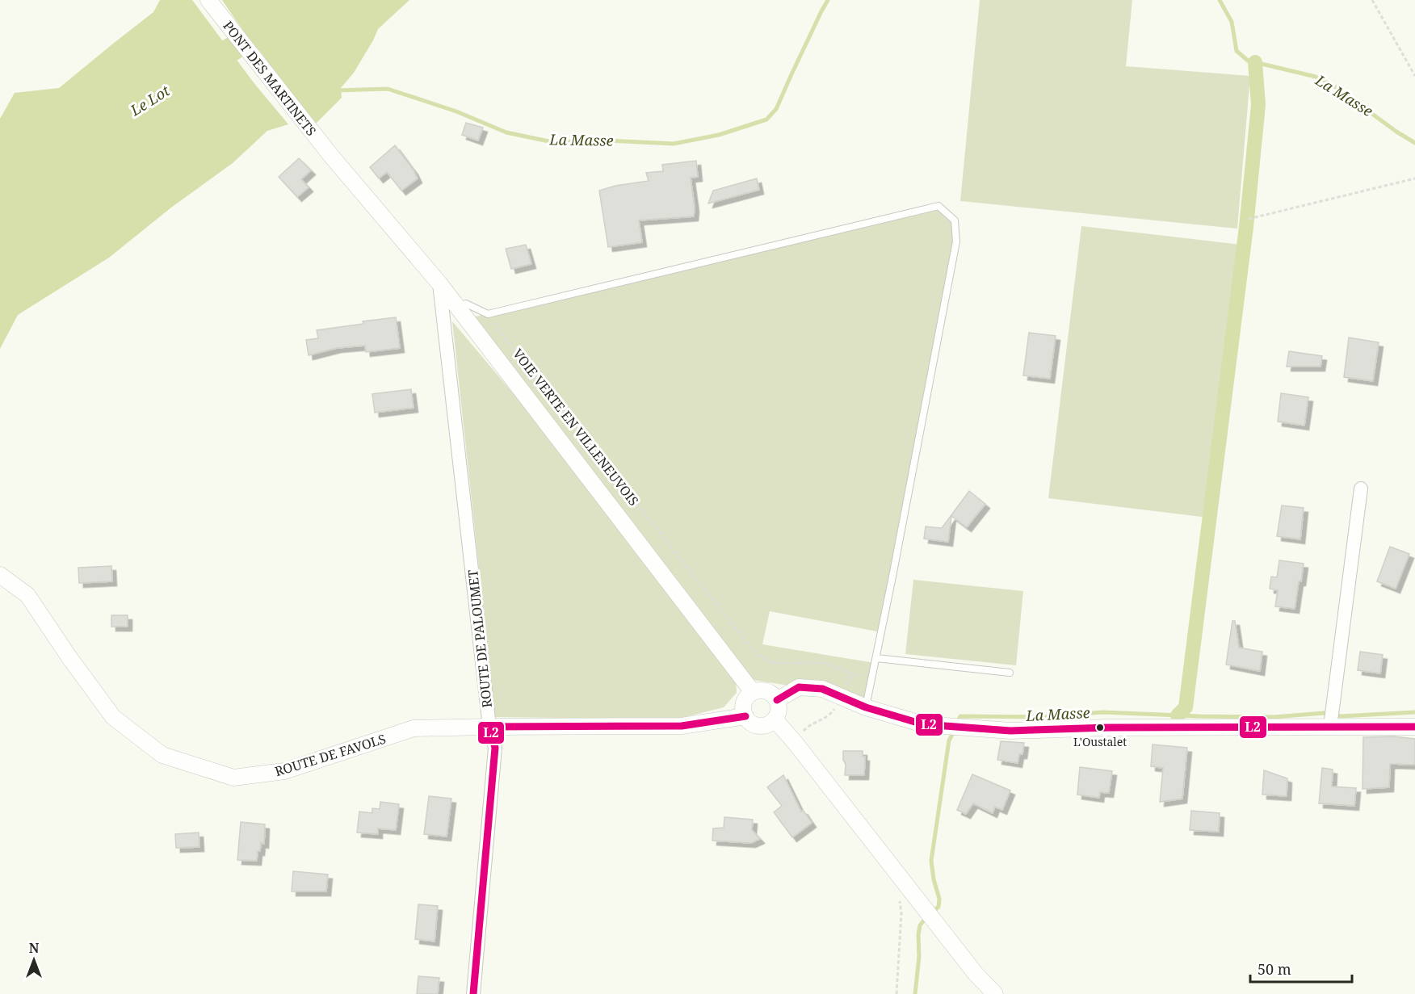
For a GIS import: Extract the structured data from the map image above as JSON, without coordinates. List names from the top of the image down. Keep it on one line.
{"streets":{"street":["PONT DES MARTINETS","ROUTE DE PALOUMET","ROUTE DE FAVOLS"],"path":["VOIE VERTE EN VILLENEUVOIS"]},"crossings":[["PONT DES MARTINETS","ROUTE DE PALOUMET"],["PONT DES MARTINETS","ROUTE DE FAVOLS"],["ROUTE DE PALOUMET","ROUTE DE FAVOLS"]],"water":["La Masse","Le Lot"],"places":["L'Oustalet"],"lines":["transit line L2"],"scale_bar":"50 m","north":"top"}
